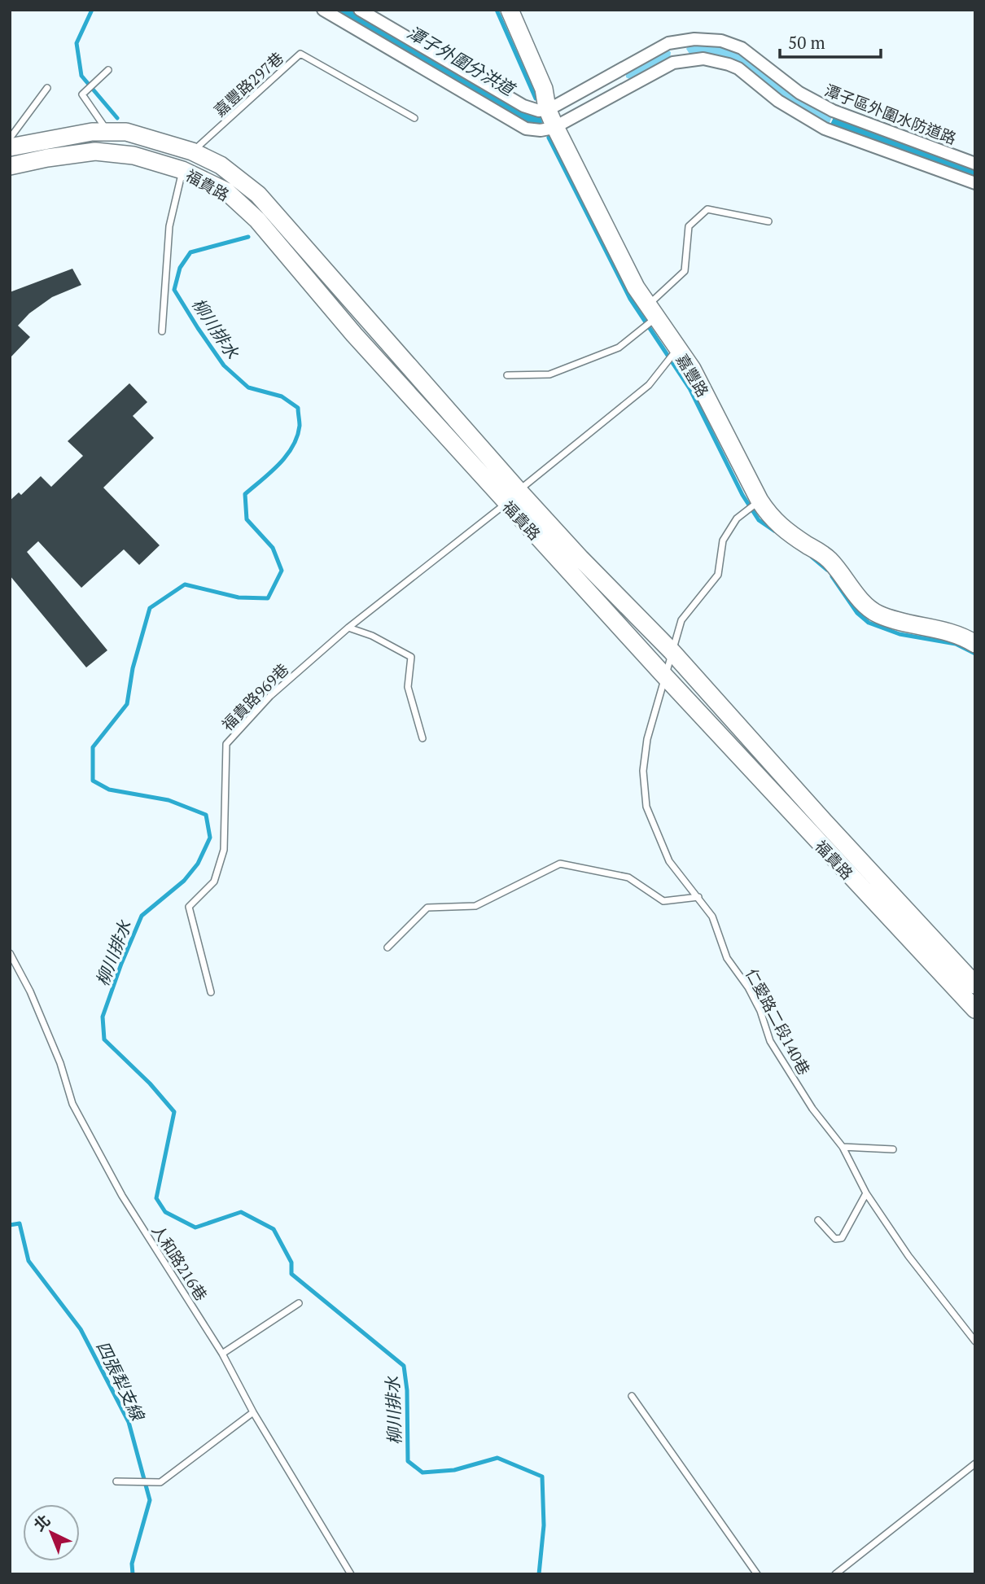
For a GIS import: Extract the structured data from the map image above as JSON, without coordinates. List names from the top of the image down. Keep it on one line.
{"streets":{"street":["潭子區外圍水防道路","福貴路","嘉豐路"],"lane":["嘉豐路297巷","福貴路969巷","仁愛路二段140巷","人和路216巷"]},"crossings":[["嘉豐路297巷","福貴路"],["潭子區外圍水防道路","嘉豐路"],["福貴路","福貴路969巷"],["福貴路","仁愛路二段140巷"],["嘉豐路","福貴路969巷"],["嘉豐路","仁愛路二段140巷"]],"water":["潭子外圍分洪道","柳川排水","四張犁支線"],"scale_bar":"50 m","north":"top left"}
